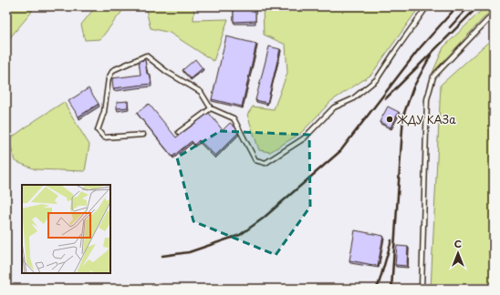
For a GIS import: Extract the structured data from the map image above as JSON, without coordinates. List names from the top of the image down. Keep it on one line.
{"places":["ЖДУ КАЗа"],"north":"top"}
